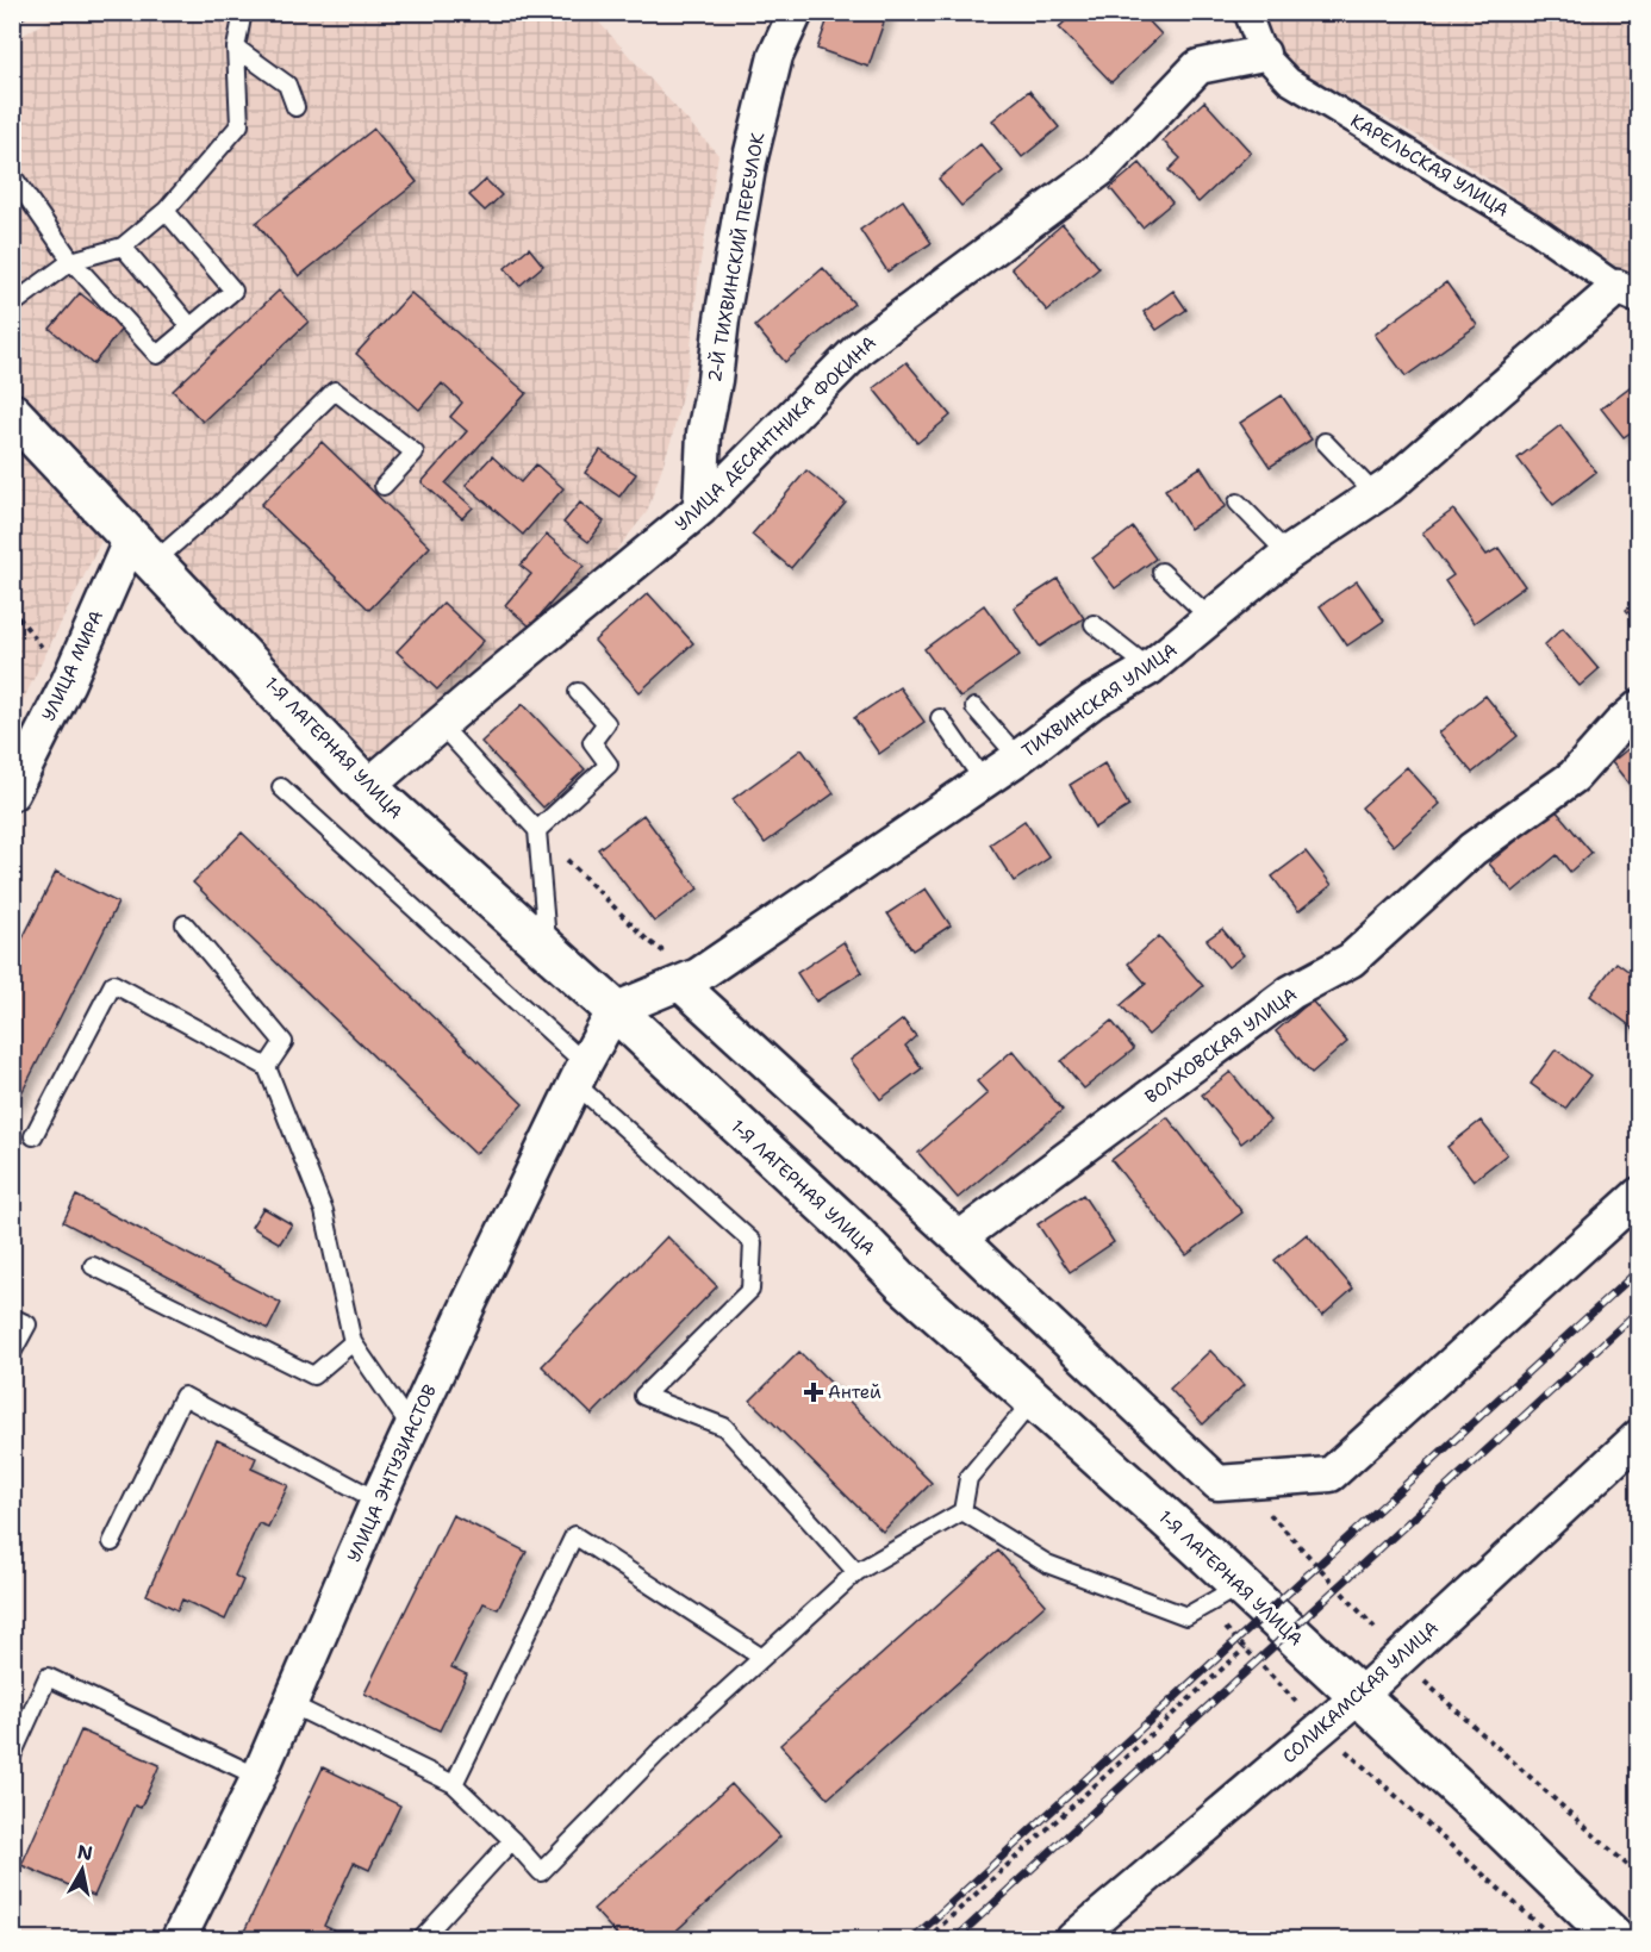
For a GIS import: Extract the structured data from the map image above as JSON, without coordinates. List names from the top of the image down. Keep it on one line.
{"streets":{"main road":["1-Я ЛАГЕРНАЯ УЛИЦА"],"street":["КАРЕЛЬСКАЯ УЛИЦА","2-Й ТИХВИНСКИЙ ПЕРЕУЛОК","УЛИЦА ДЕСАНТНИКА ФОКИНА","УЛИЦА МИРА","ТИХВИНСКАЯ УЛИЦА","ВОЛХОВСКАЯ УЛИЦА","УЛИЦА ЭНТУЗИАСТОВ","СОЛИКАМСКАЯ УЛИЦА"]},"crossings":[["КАРЕЛЬСКАЯ УЛИЦА","УЛИЦА ДЕСАНТНИКА ФОКИНА"],["КАРЕЛЬСКАЯ УЛИЦА","ТИХВИНСКАЯ УЛИЦА"],["2-Й ТИХВИНСКИЙ ПЕРЕУЛОК","УЛИЦА ДЕСАНТНИКА ФОКИНА"],["УЛИЦА ДЕСАНТНИКА ФОКИНА","1-Я ЛАГЕРНАЯ УЛИЦА"],["УЛИЦА МИРА","1-Я ЛАГЕРНАЯ УЛИЦА"],["ТИХВИНСКАЯ УЛИЦА","1-Я ЛАГЕРНАЯ УЛИЦА"],["ТИХВИНСКАЯ УЛИЦА","УЛИЦА ЭНТУЗИАСТОВ"],["1-Я ЛАГЕРНАЯ УЛИЦА","УЛИЦА ЭНТУЗИАСТОВ"],["1-Я ЛАГЕРНАЯ УЛИЦА","СОЛИКАМСКАЯ УЛИЦА"]],"places":{"health":["Антей"]},"north":"top"}
